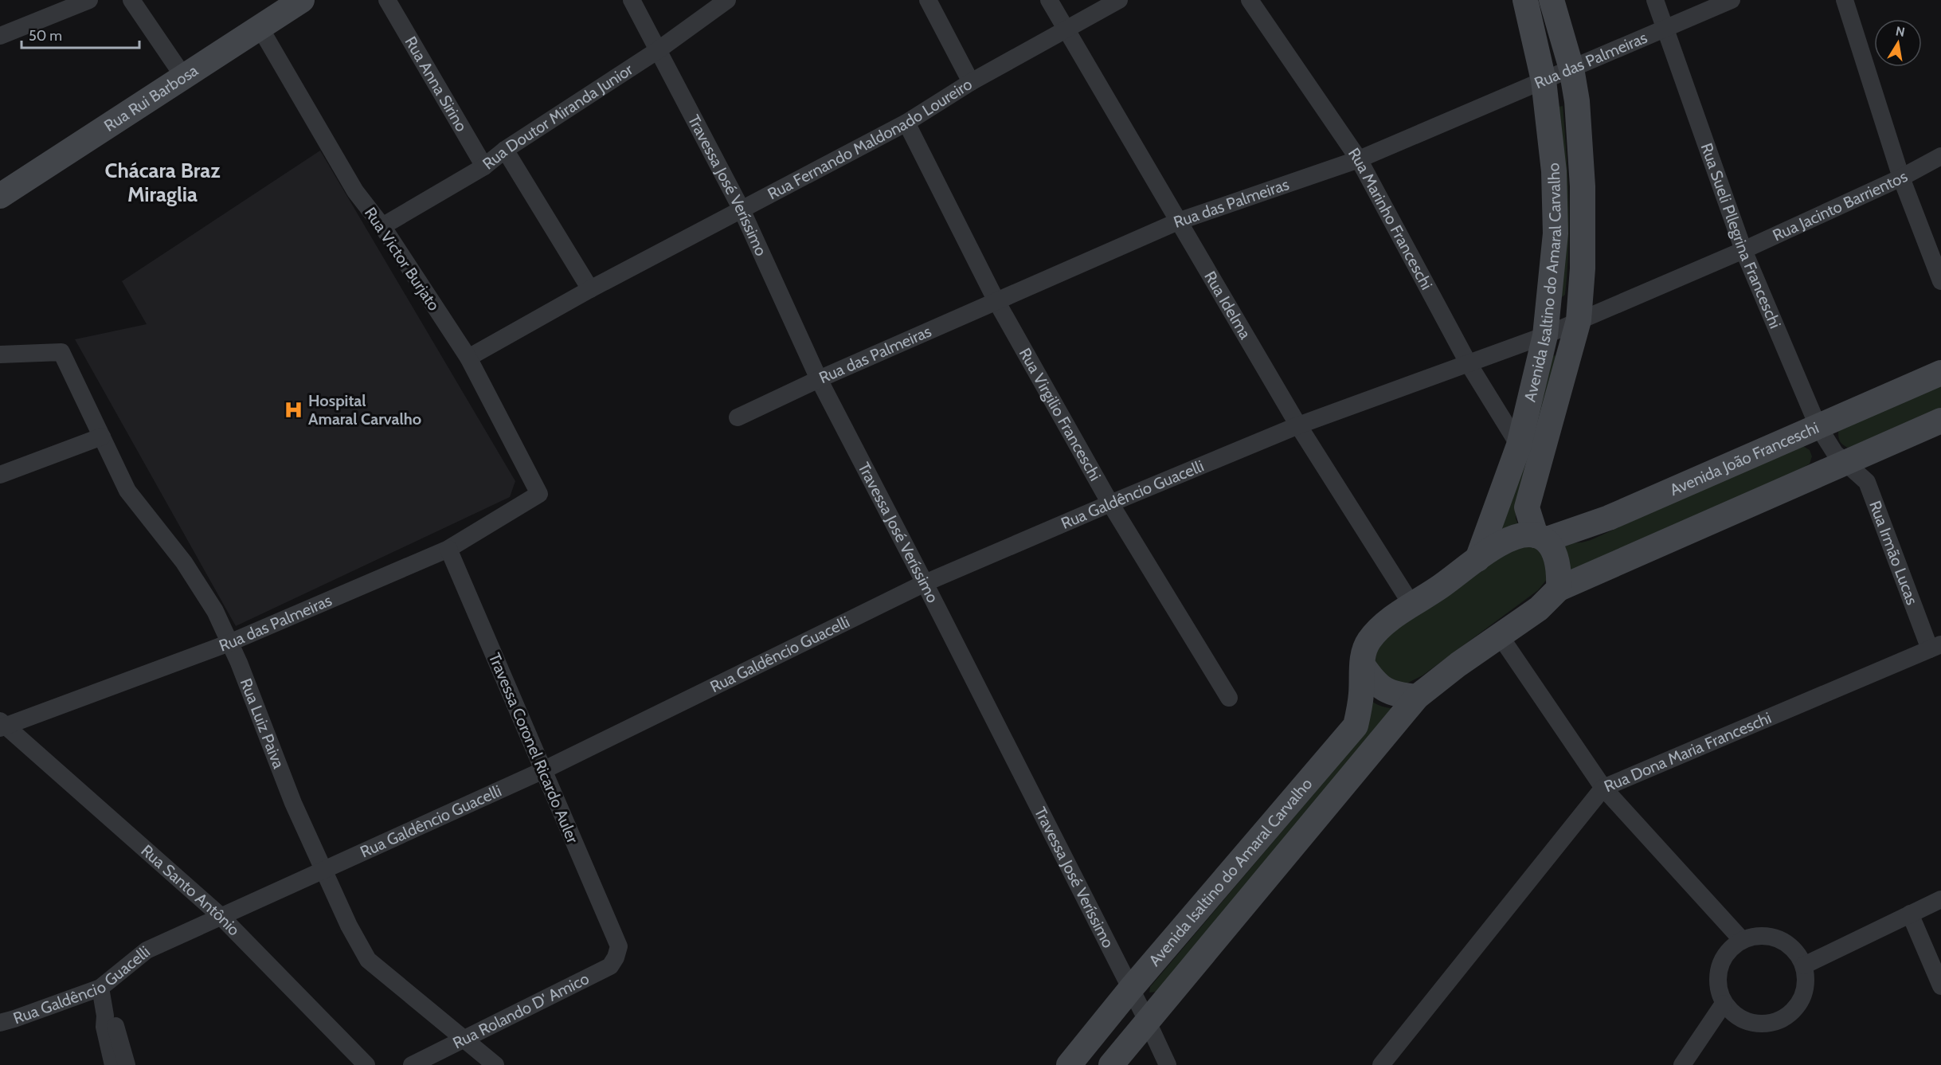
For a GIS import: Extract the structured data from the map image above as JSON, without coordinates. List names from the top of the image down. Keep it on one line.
{"streets":{"main road":["Rua Rui Barbosa","Avenida Isaltino do Amaral Carvalho","Avenida João Franceschi"],"street":["Rua das Palmeiras","Rua Anna Sirino","Rua Doutor Miranda Junior","Rua Fernando Maldonado Loureiro","Travessa José Veríssimo","Rua Jacinto Barrientos","Rua Marinho Franceschi","Rua Sueli Pllegrina Franceschi","Rua Victor Burjato","Rua Idelma","Rua Virgilio Franceschi","Rua Galdêncio Guacelli","Rua Irmão Lucas","Rua Luiz Paiva","Travessa Coronel Ricardo Auler","Rua Dona Maria Franceschi","Rua Santo Antônio","Rua Rolando D' Amico"]},"crossings":[["Rua das Palmeiras","Travessa José Veríssimo"],["Rua das Palmeiras","Rua Marinho Franceschi"],["Rua das Palmeiras","Rua Sueli Pllegrina Franceschi"],["Rua das Palmeiras","Rua Victor Burjato"],["Rua das Palmeiras","Avenida Isaltino do Amaral Carvalho"],["Rua das Palmeiras","Rua Idelma"],["Rua das Palmeiras","Rua Virgilio Franceschi"],["Rua das Palmeiras","Rua Luiz Paiva"],["Rua das Palmeiras","Travessa Coronel Ricardo Auler"],["Rua das Palmeiras","Rua Santo Antônio"],["Rua Anna Sirino","Rua Doutor Miranda Junior"],["Rua Rui Barbosa","Rua Victor Burjato"],["Rua Doutor Miranda Junior","Travessa José Veríssimo"],["Rua Doutor Miranda Junior","Rua Victor Burjato"],["Rua Fernando Maldonado Loureiro","Travessa José Veríssimo"],["Rua Fernando Maldonado Loureiro","Rua Victor Burjato"],["Rua Fernando Maldonado Loureiro","Rua Idelma"],["Rua Fernando Maldonado Loureiro","Rua Virgilio Franceschi"],["Travessa José Veríssimo","Avenida Isaltino do Amaral Carvalho"],["Travessa José Veríssimo","Rua Galdêncio Guacelli"],["Rua Jacinto Barrientos","Rua Sueli Pllegrina Franceschi"],["Rua Jacinto Barrientos","Avenida Isaltino do Amaral Carvalho"],["Rua Jacinto Barrientos","Rua Galdêncio Guacelli"],["Rua Marinho Franceschi","Avenida Isaltino do Amaral Carvalho"],["Rua Marinho Franceschi","Rua Galdêncio Guacelli"],["Rua Sueli Pllegrina Franceschi","Avenida João Franceschi"],["Rua Sueli Pllegrina Franceschi","Rua Irmão Lucas"],["Avenida Isaltino do Amaral Carvalho","Rua Idelma"],["Avenida Isaltino do Amaral Carvalho","Avenida João Franceschi"],["Avenida Isaltino do Amaral Carvalho","Rua Galdêncio Guacelli"],["Rua Idelma","Avenida João Franceschi"],["Rua Idelma","Rua Galdêncio Guacelli"],["Rua Virgilio Franceschi","Rua Galdêncio Guacelli"],["Rua Galdêncio Guacelli","Rua Luiz Paiva"],["Rua Galdêncio Guacelli","Travessa Coronel Ricardo Auler"],["Rua Galdêncio Guacelli","Rua Santo Antônio"],["Rua Irmão Lucas","Rua Dona Maria Franceschi"],["Rua Luiz Paiva","Rua Rolando D' Amico"],["Travessa Coronel Ricardo Auler","Rua Rolando D' Amico"]],"districts":["Chácara Braz Miraglia"],"places":{"hospital":["Hospital Amaral Carvalho"]},"scale_bar":"50 m","north":"top"}
